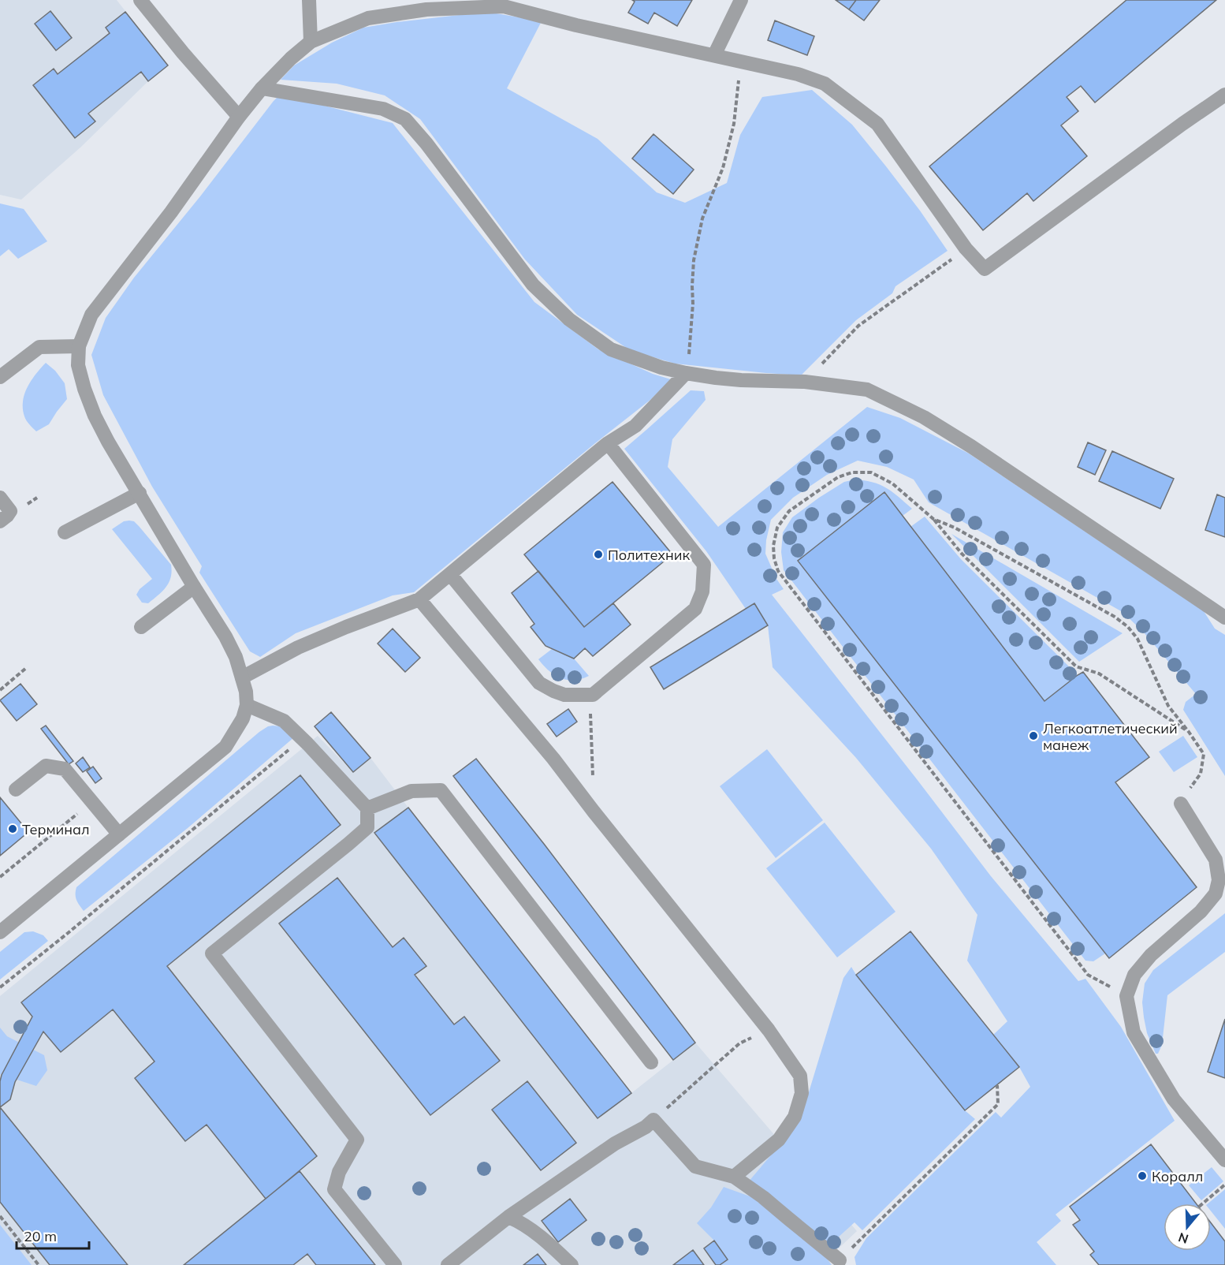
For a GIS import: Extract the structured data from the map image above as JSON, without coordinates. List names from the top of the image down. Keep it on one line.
{"places":["Политехник","Легкоатлетический манеж","Терминал","Коралл"],"scale_bar":"20 m","north":"bottom"}
